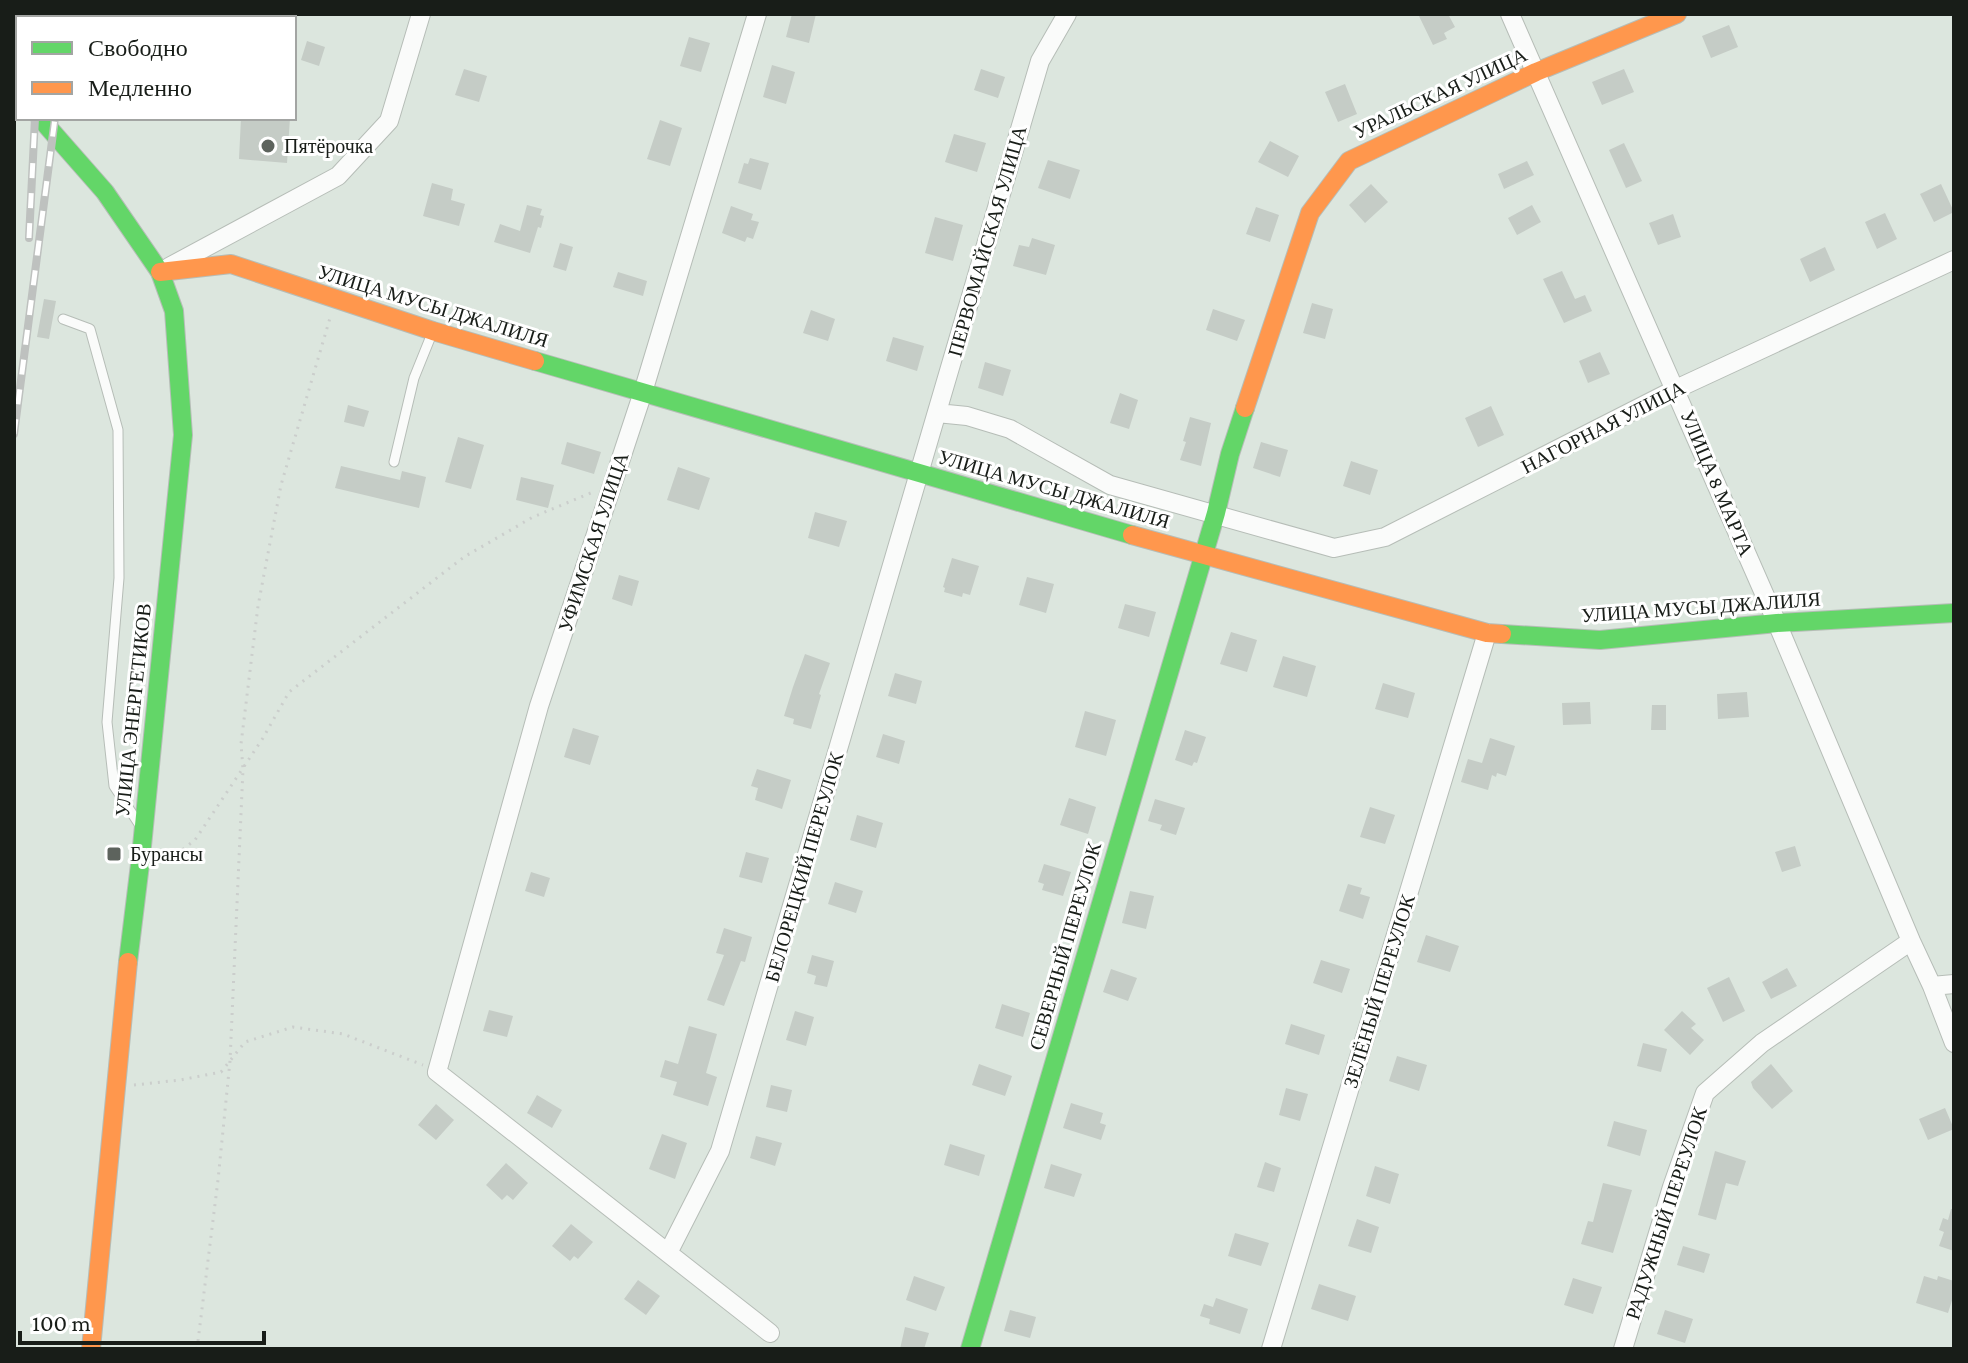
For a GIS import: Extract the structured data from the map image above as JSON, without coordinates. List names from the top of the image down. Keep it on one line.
{"streets":{"street":["УРАЛЬСКАЯ УЛИЦА","ПЕРВОМАЙСКАЯ УЛИЦА","УЛИЦА МУСЫ ДЖАЛИЛЯ","НАГОРНАЯ УЛИЦА","УЛИЦА 8 МАРТА","УФИМСКАЯ УЛИЦА","УЛИЦА ЭНЕРГЕТИКОВ","БЕЛОРЕЦКИЙ ПЕРЕУЛОК","СЕВЕРНЫЙ ПЕРЕУЛОК","ЗЕЛЁНЫЙ ПЕРЕУЛОК","РАДУЖНЫЙ ПЕРЕУЛОК"]},"crossings":[["УРАЛЬСКАЯ УЛИЦА","УЛИЦА МУСЫ ДЖАЛИЛЯ"],["УРАЛЬСКАЯ УЛИЦА","НАГОРНАЯ УЛИЦА"],["УРАЛЬСКАЯ УЛИЦА","УЛИЦА 8 МАРТА"],["УРАЛЬСКАЯ УЛИЦА","СЕВЕРНЫЙ ПЕРЕУЛОК"],["ПЕРВОМАЙСКАЯ УЛИЦА","УЛИЦА МУСЫ ДЖАЛИЛЯ"],["ПЕРВОМАЙСКАЯ УЛИЦА","НАГОРНАЯ УЛИЦА"],["ПЕРВОМАЙСКАЯ УЛИЦА","БЕЛОРЕЦКИЙ ПЕРЕУЛОК"],["УЛИЦА МУСЫ ДЖАЛИЛЯ","УЛИЦА 8 МАРТА"],["УЛИЦА МУСЫ ДЖАЛИЛЯ","УФИМСКАЯ УЛИЦА"],["УЛИЦА МУСЫ ДЖАЛИЛЯ","УЛИЦА ЭНЕРГЕТИКОВ"],["УЛИЦА МУСЫ ДЖАЛИЛЯ","БЕЛОРЕЦКИЙ ПЕРЕУЛОК"],["УЛИЦА МУСЫ ДЖАЛИЛЯ","СЕВЕРНЫЙ ПЕРЕУЛОК"],["УЛИЦА МУСЫ ДЖАЛИЛЯ","ЗЕЛЁНЫЙ ПЕРЕУЛОК"],["НАГОРНАЯ УЛИЦА","УЛИЦА 8 МАРТА"],["УЛИЦА 8 МАРТА","РАДУЖНЫЙ ПЕРЕУЛОК"]],"places":{"other":["Пятёрочка"],"transit":["Бурансы"]},"legend":["Свободно","Медленно"],"scale_bar":"100 m"}
